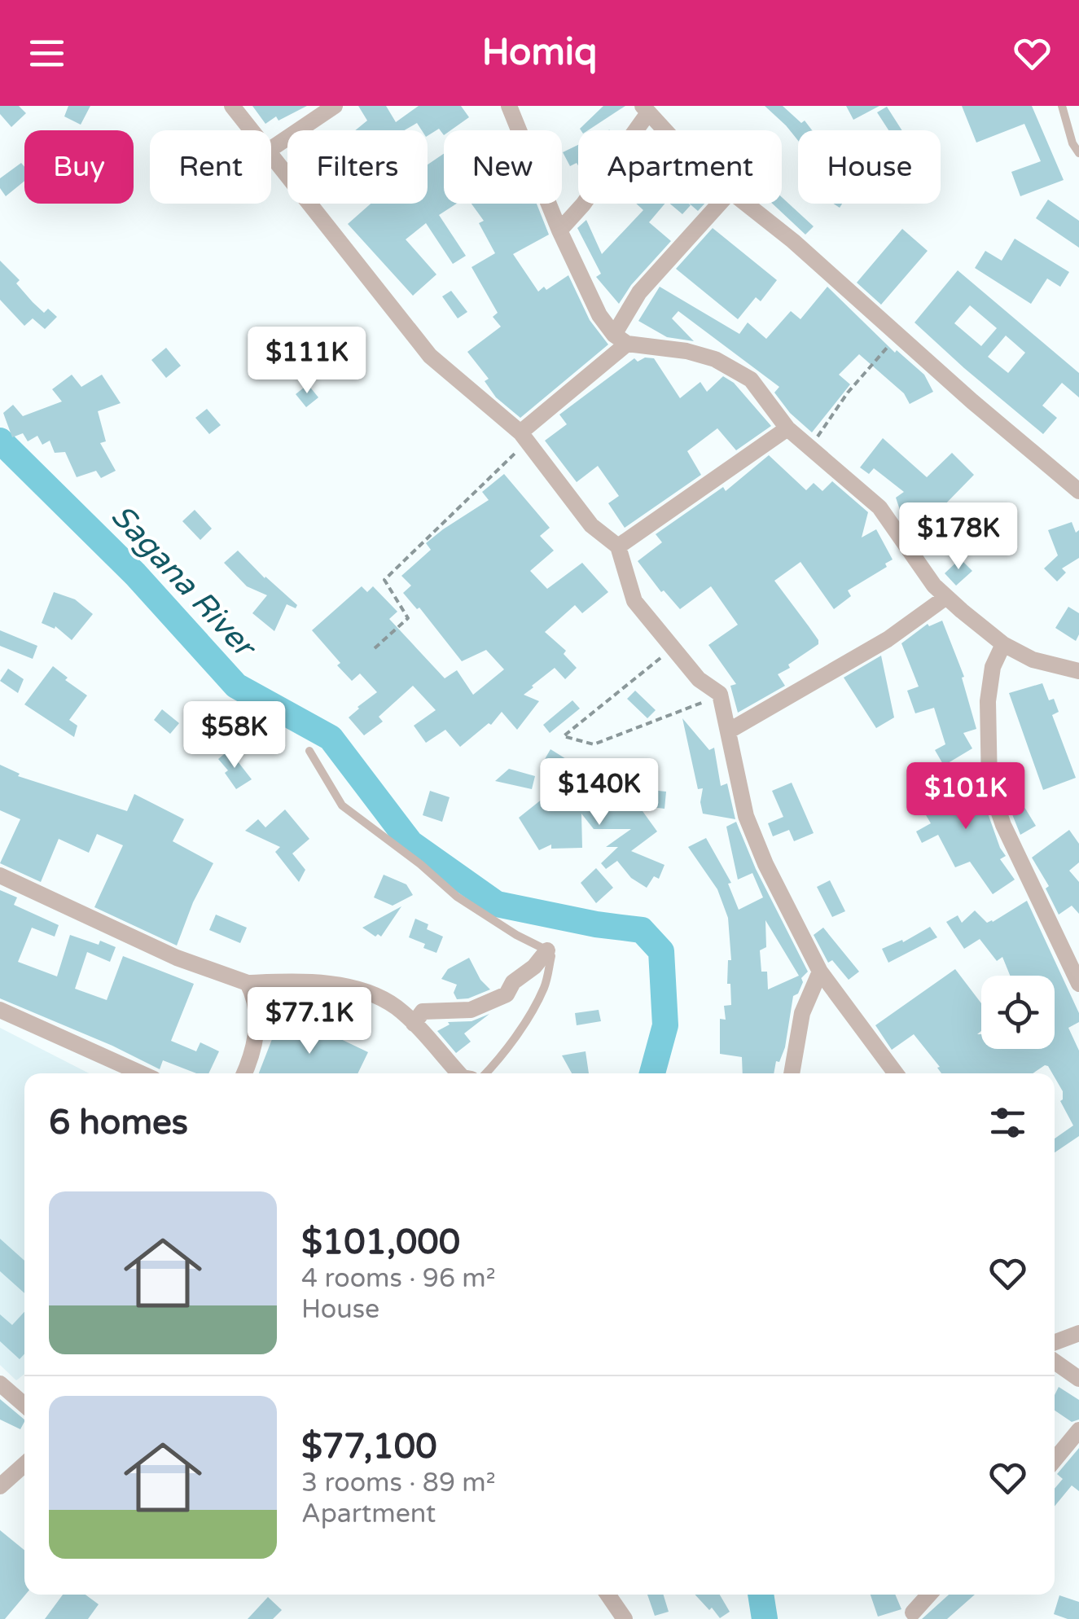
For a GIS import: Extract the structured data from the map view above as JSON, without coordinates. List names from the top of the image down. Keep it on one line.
{"water":["Sagana River"],"page":{"header":"Homiq","chip":["Buy","Rent","Filters","New","Apartment","House"],"price":["$111K","$178K","$58K","$140K","$101K","$77.1K"],"heading":"6 homes","list":[{"name":"$101,000","note":"4 rooms · 96 m² · House"},{"name":"$77,100","note":"3 rooms · 89 m² · Apartment"}]}}
